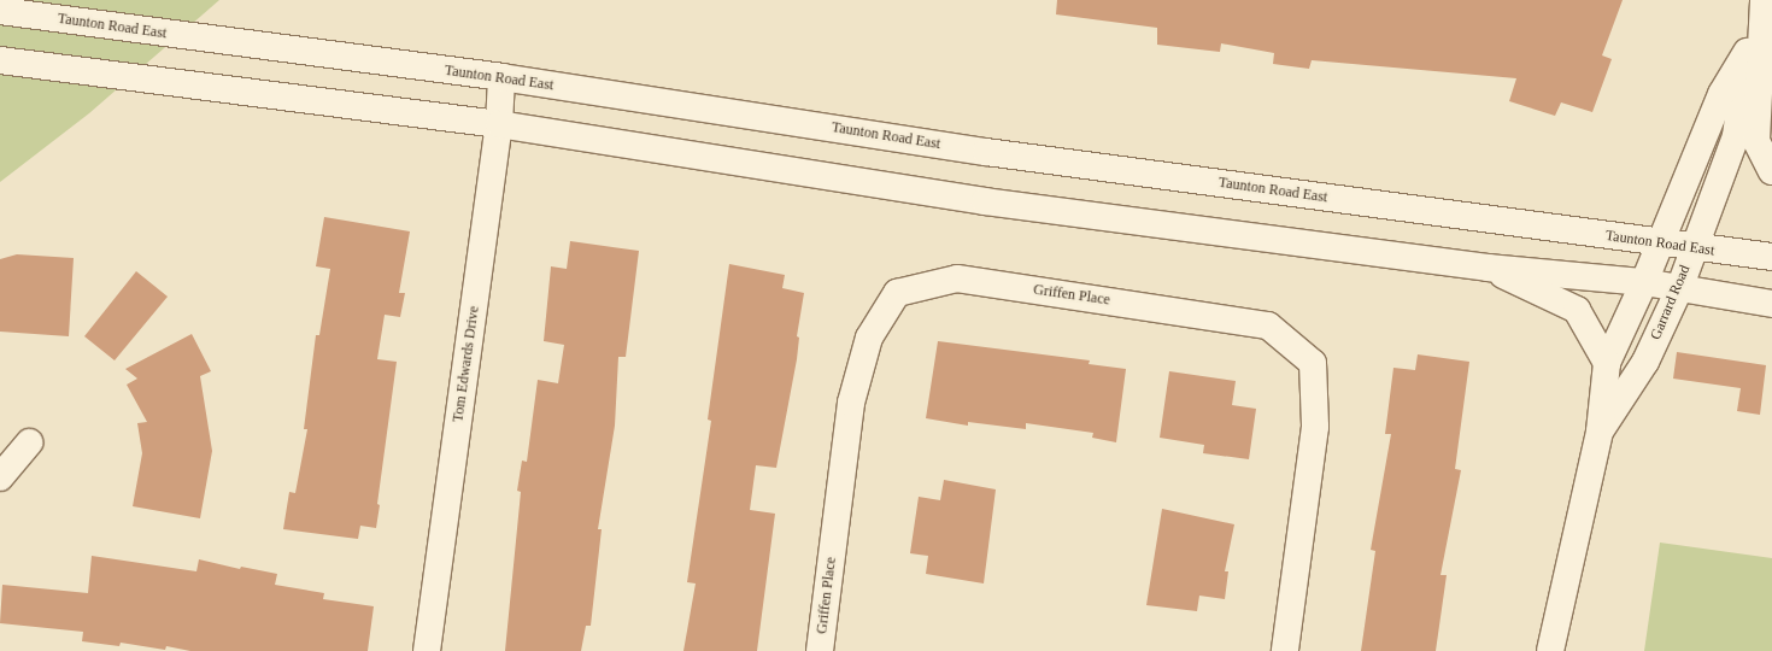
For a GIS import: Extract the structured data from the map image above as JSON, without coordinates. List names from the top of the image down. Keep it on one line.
{"streets":{"main road":["Taunton Road East","Griffen Place","Garrard Road","Tom Edwards Drive"]},"crossings":[["Taunton Road East","Garrard Road"],["Taunton Road East","Tom Edwards Drive"]]}
